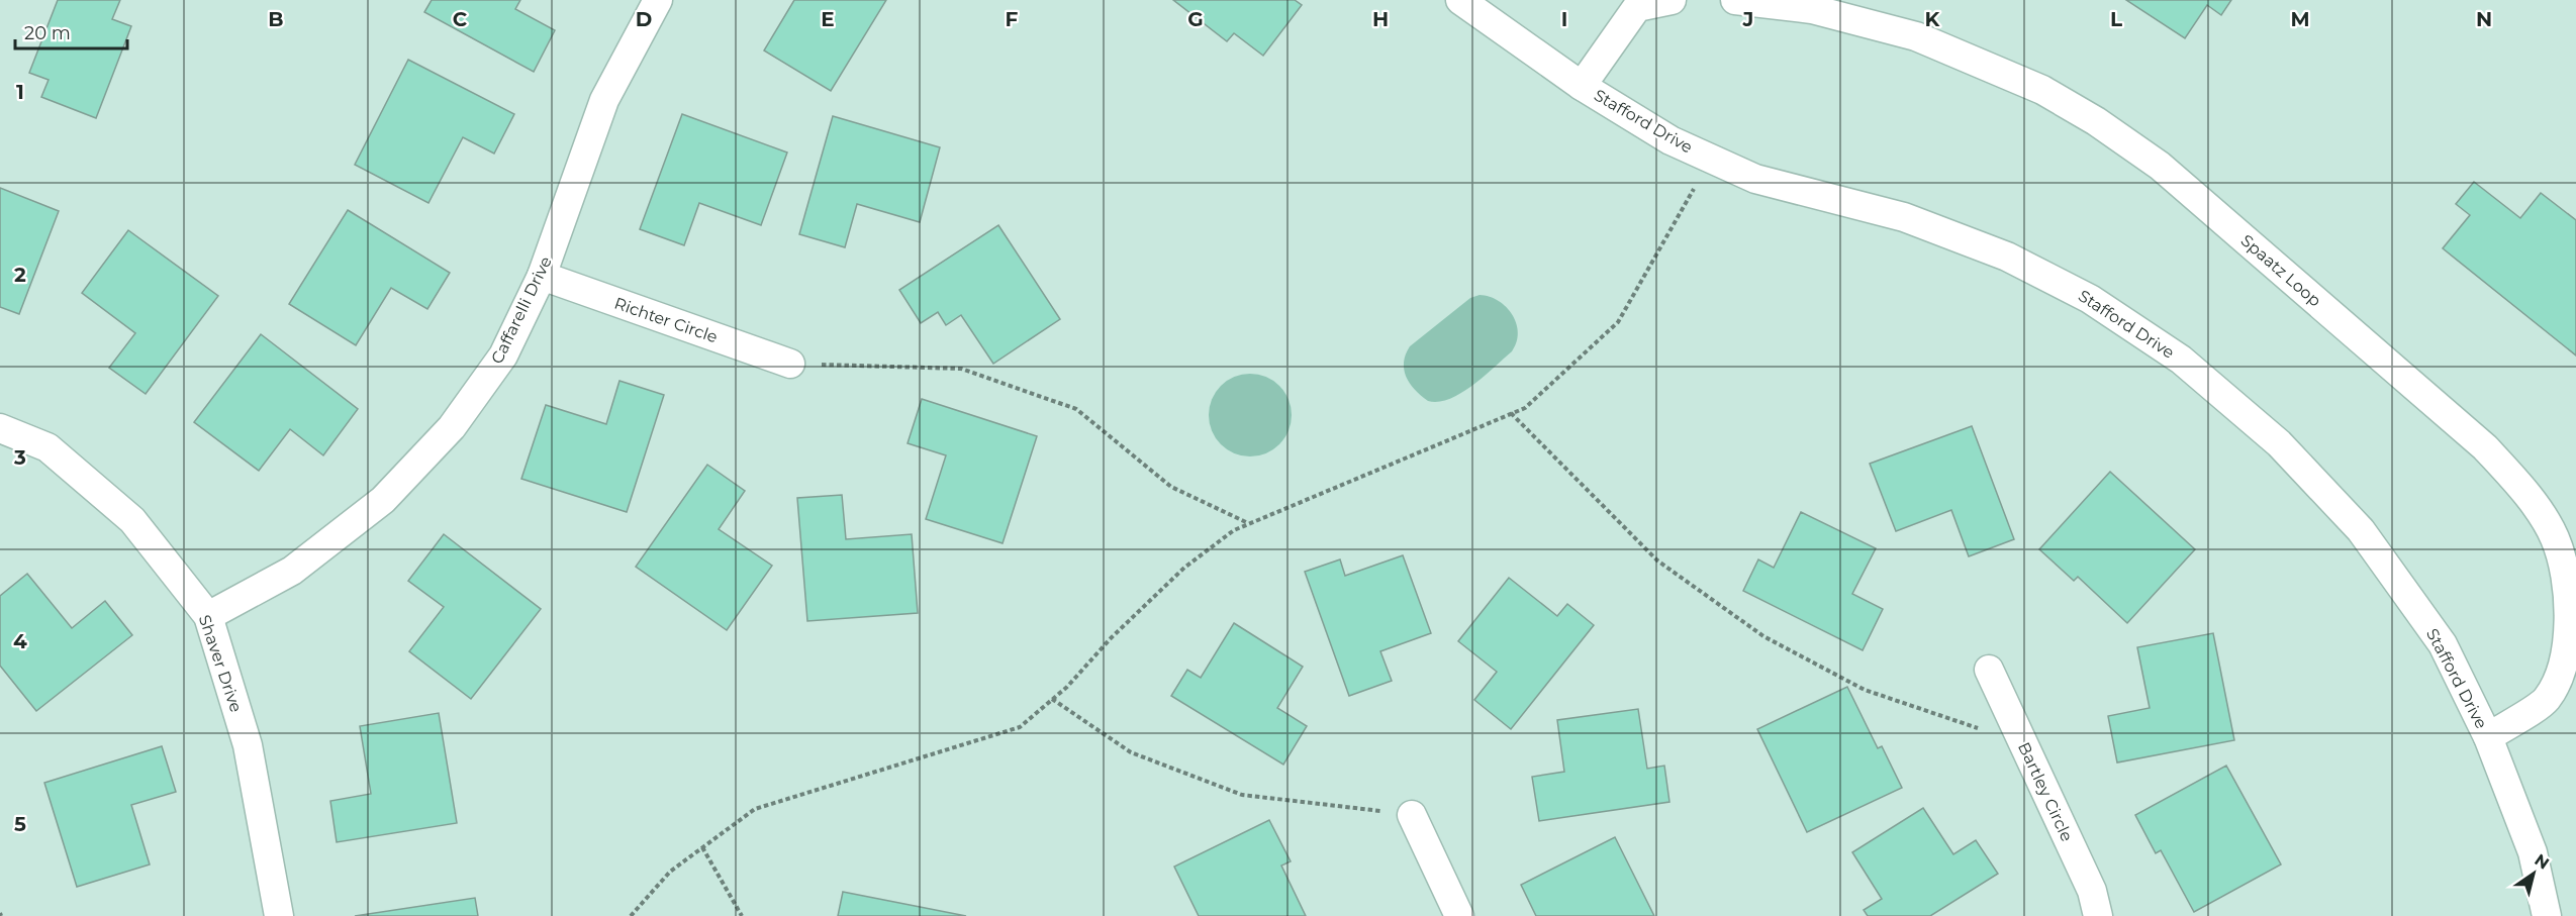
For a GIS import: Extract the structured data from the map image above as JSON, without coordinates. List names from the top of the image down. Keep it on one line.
{"streets":{"street":["Stafford Drive","Spaatz Loop","Caffarelli Drive","Richter Circle","Shaver Drive","Bartley Circle"]},"crossings":[["Stafford Drive","Spaatz Loop"],["Caffarelli Drive","Richter Circle"],["Caffarelli Drive","Shaver Drive"]],"scale_bar":"20 m","north":"top right","grid":{"columns":["B","C","D","E","F","G","H","I","J","K","L","M","N"],"rows":["1","2","3","4","5"]}}
